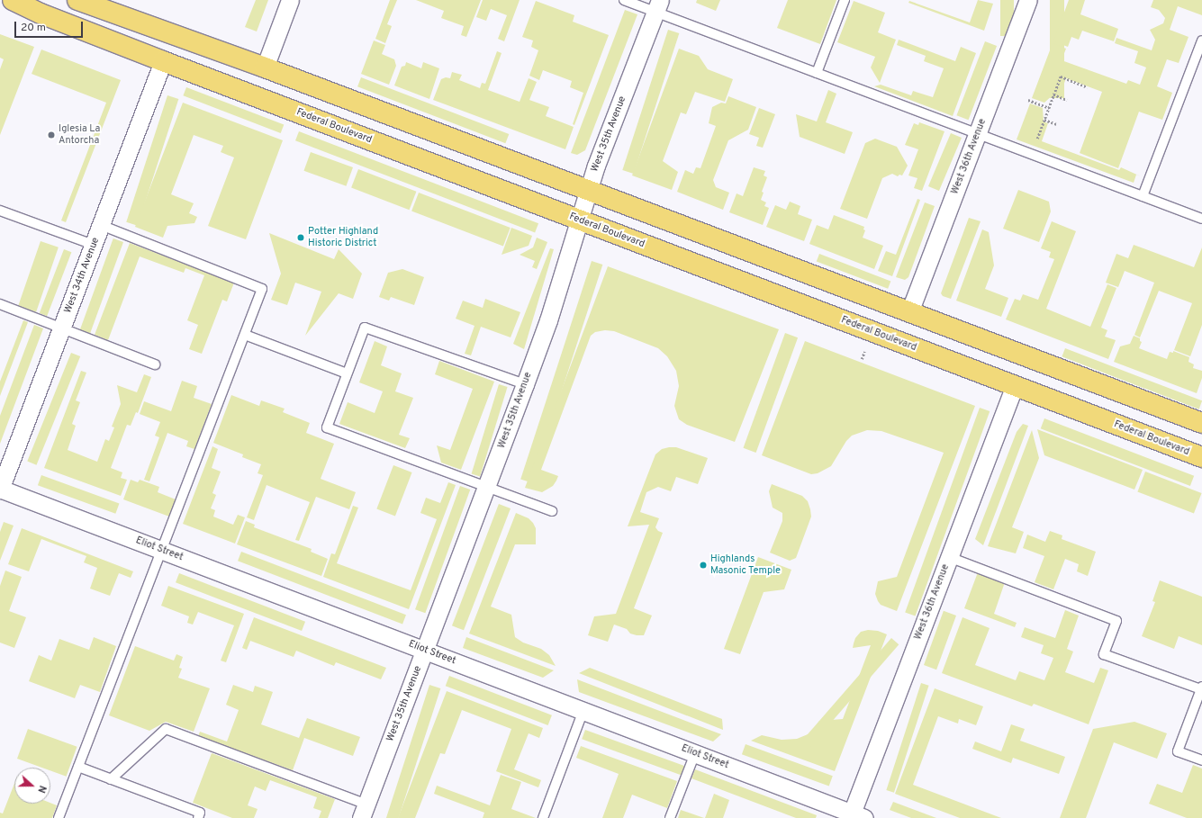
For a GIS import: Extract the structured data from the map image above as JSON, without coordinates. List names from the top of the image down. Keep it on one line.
{"streets":{"main road":["Federal Boulevard"],"street":["West 35th Avenue","West 36th Avenue","West 34th Avenue","Eliot Street"]},"crossings":[["Federal Boulevard","West 35th Avenue"],["Federal Boulevard","West 36th Avenue"],["Federal Boulevard","West 34th Avenue"],["West 35th Avenue","Eliot Street"],["West 36th Avenue","Eliot Street"],["West 34th Avenue","Eliot Street"]],"places":["Iglesia La Antorcha","Potter Highland Historic District","Highlands Masonic Temple"],"scale_bar":"20 m","north":"right"}
